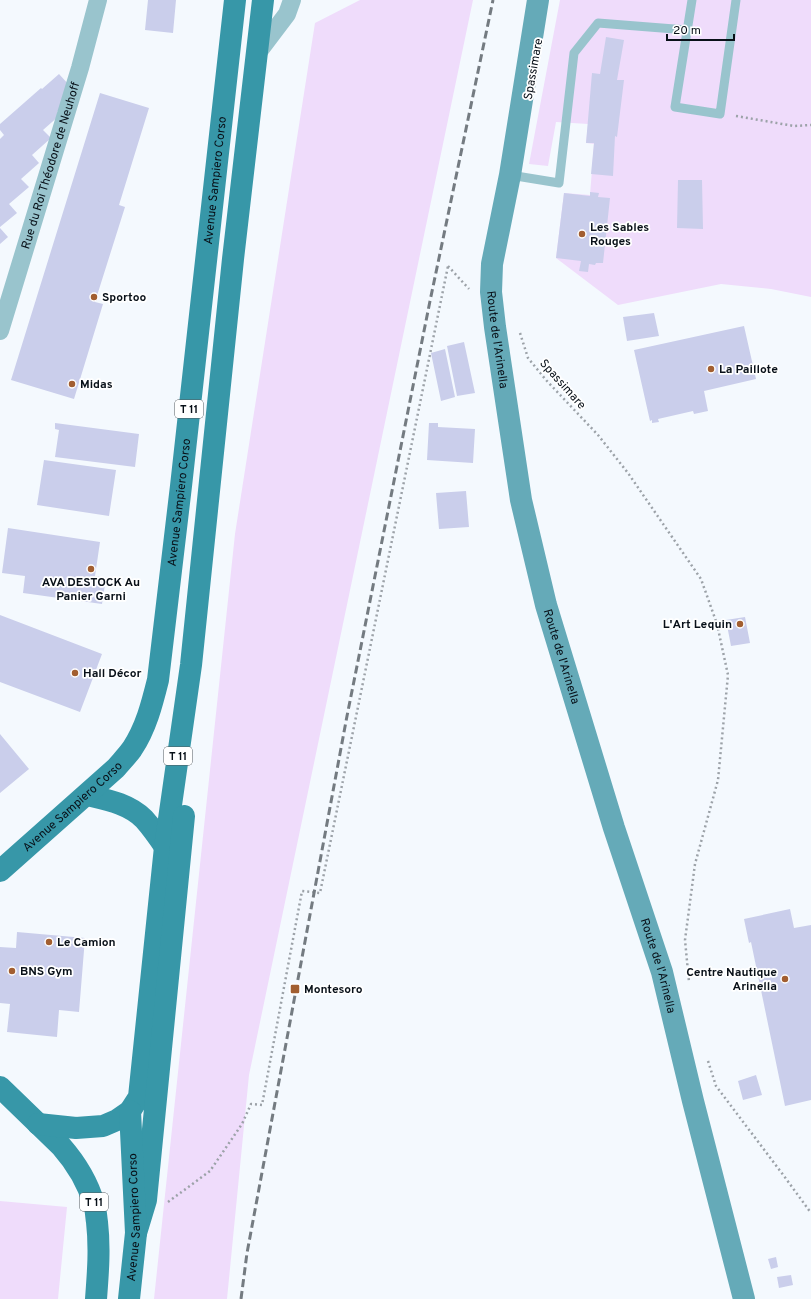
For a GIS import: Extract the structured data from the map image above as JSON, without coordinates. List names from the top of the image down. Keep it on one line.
{"streets":{"main road":["Avenue Sampiero Corso","T 11"],"street":["Rue du Roi Théodore de Neuhoff","Route de l'Arinella"],"path":["Spassimare"]},"places":{"other":["Les Sables Rouges","Sportoo","La Paillote","Midas","AVA DESTOCK Au Panier Garni","L'Art Lequin","Hall Décor","Le Camion","BNS Gym","Centre Nautique Arinella"],"transit":["Montesoro"]},"scale_bar":"20 m"}
